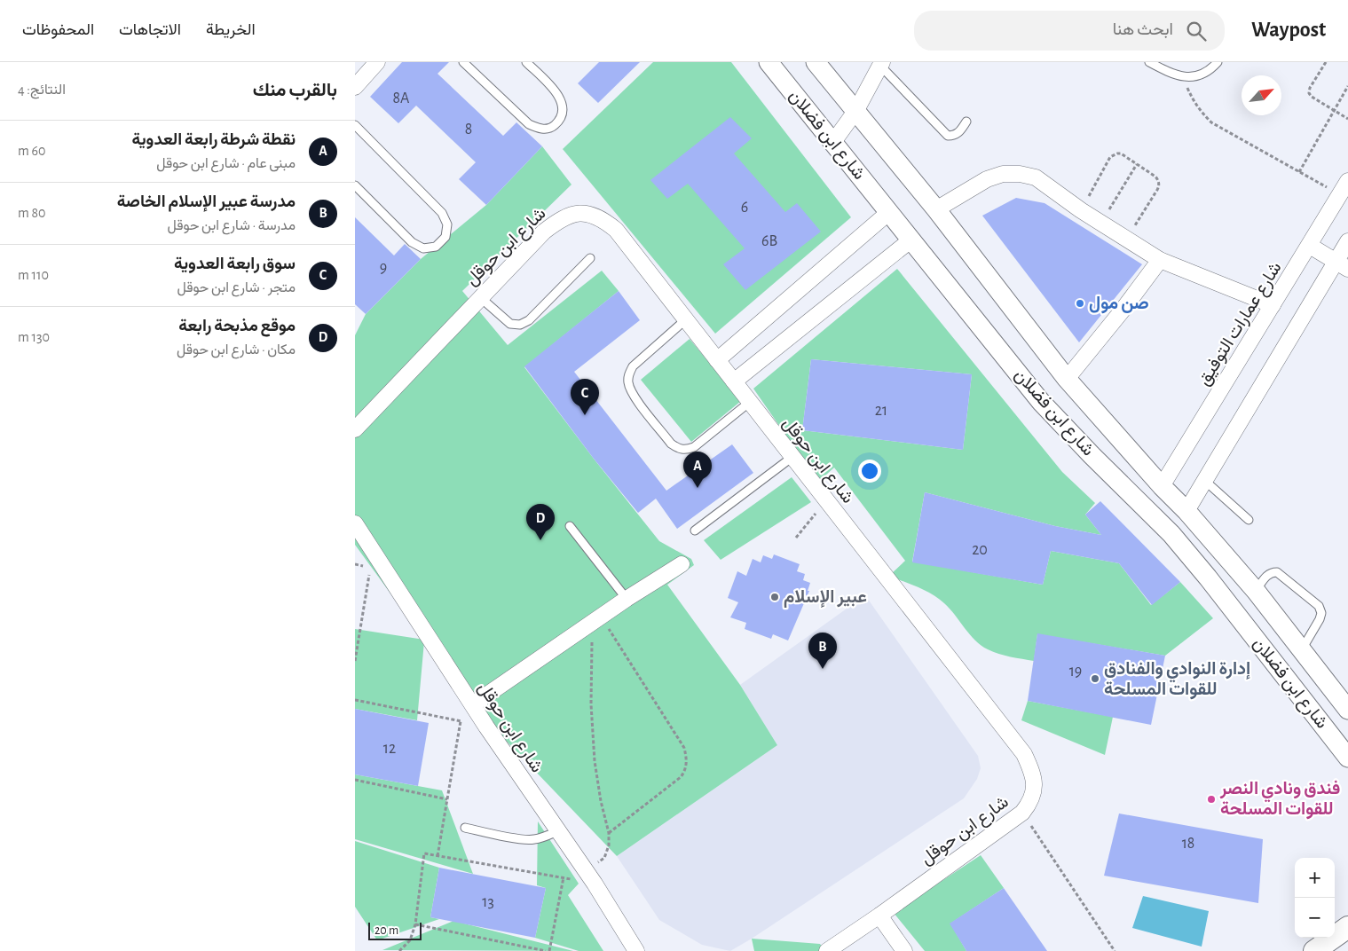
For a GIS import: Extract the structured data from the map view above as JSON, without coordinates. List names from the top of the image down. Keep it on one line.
{"streets":{"street":["شارع ابن فضلان","شارع ابن حوقل","شارع عمارات التوفيق"]},"crossings":[["شارع ابن فضلان","شارع عمارات التوفيق"]],"places":["صن مول","عبير الإسلام","إدارة النوادي والفنادق للقوات المسلحة","فندق ونادي النصر للقوات المسلحة"],"house_numbers":["8A","8","6","6B","9","21","20","19","12","18","13"],"scale_bar":"20 m","north":"top right","page":{"header":"Waypost","search":"ابحث هنا","nav":["الخريطة","الاتجاهات","المحفوظات"],"heading":["بالقرب منك","النتائج: 4"],"list":[{"mark":"A","name":"نقطة شرطة رابعة العدوية","note":"مبنى عام · شارع ابن حوقل","value":"60 m"},{"mark":"B","name":"مدرسة عبير الإسلام الخاصة","note":"مدرسة · شارع ابن حوقل","value":"80 m"},{"mark":"C","name":"سوق رابعة العدوية","note":"متجر · شارع ابن حوقل","value":"110 m"},{"mark":"D","name":"موقع مذبحة رابعة","note":"مكان · شارع ابن حوقل","value":"130 m"}],"pins":["C","A","D","B"],"map_buttons":["+","−"],"scale":"20 m"}}
